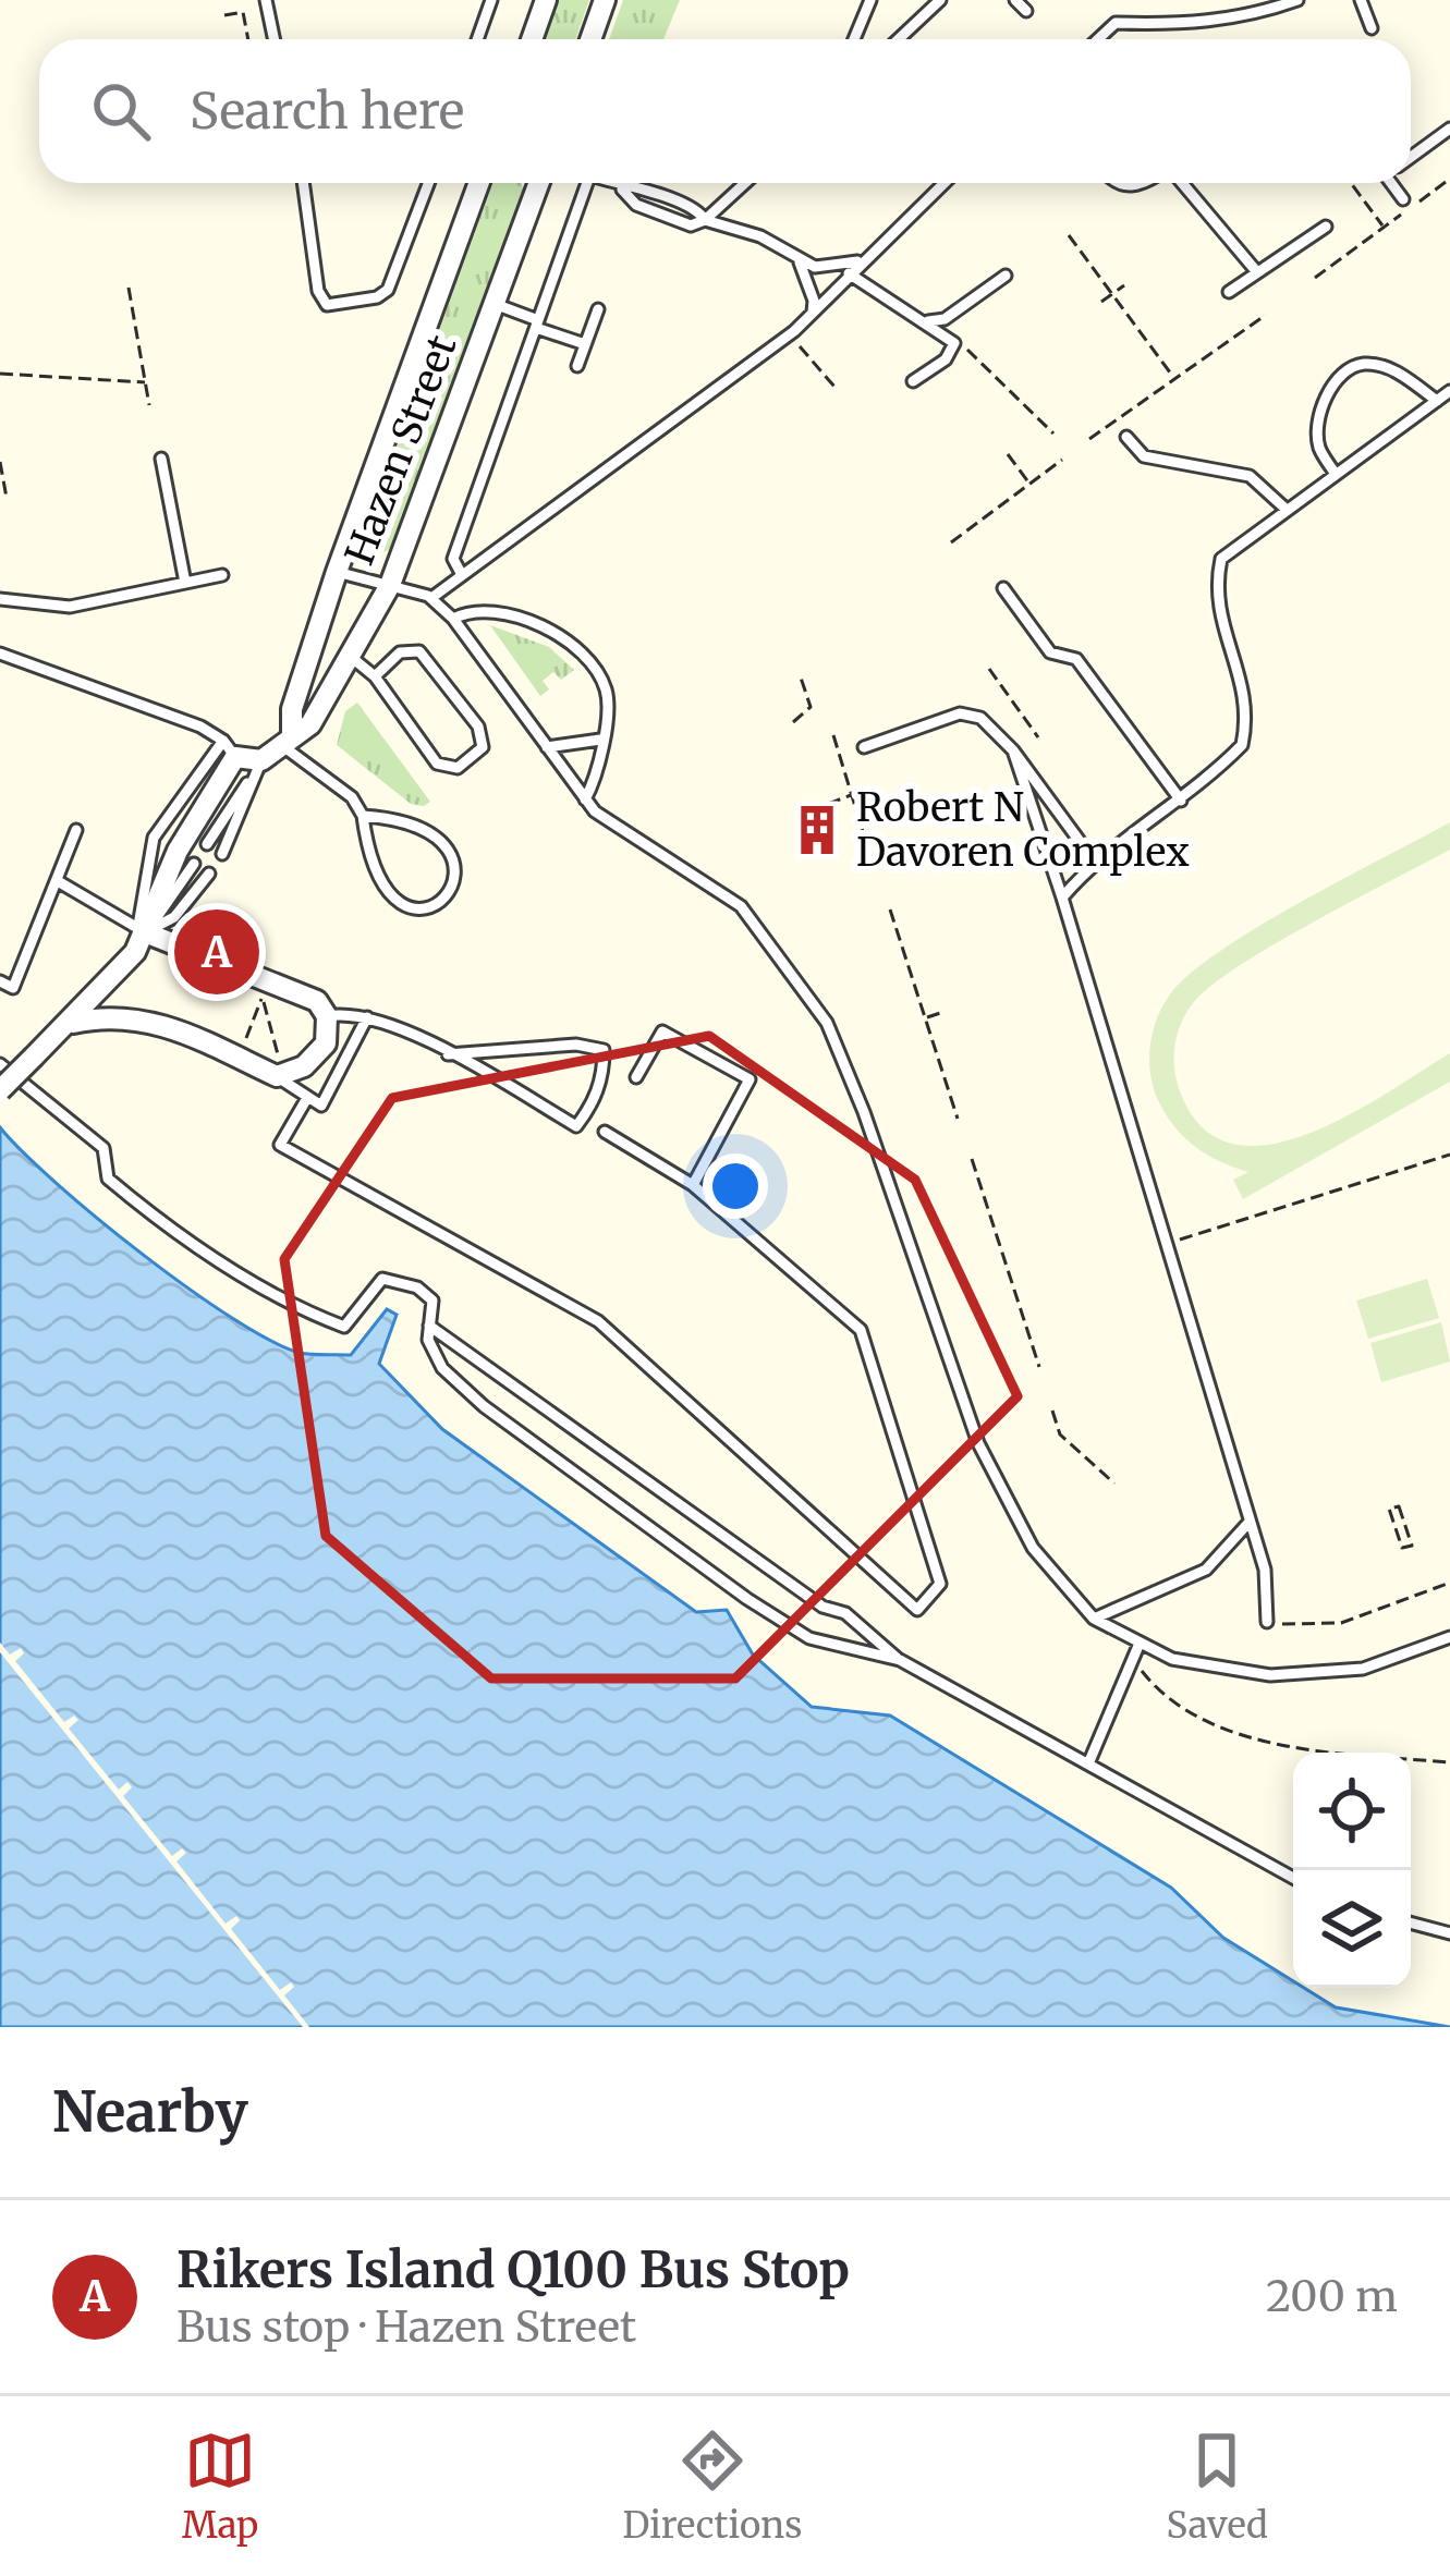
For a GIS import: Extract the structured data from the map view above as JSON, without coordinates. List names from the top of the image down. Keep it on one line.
{"streets":{"street":["Hazen Street"]},"places":{"building":["Robert N Davoren Complex"]},"page":{"search":"Search here","pins":"A","heading":"Nearby","list":[{"mark":"A","name":"Rikers Island Q100 Bus Stop","note":"Bus stop · Hazen Street","value":"200 m"}],"nav":["Map","Directions","Saved"]}}
